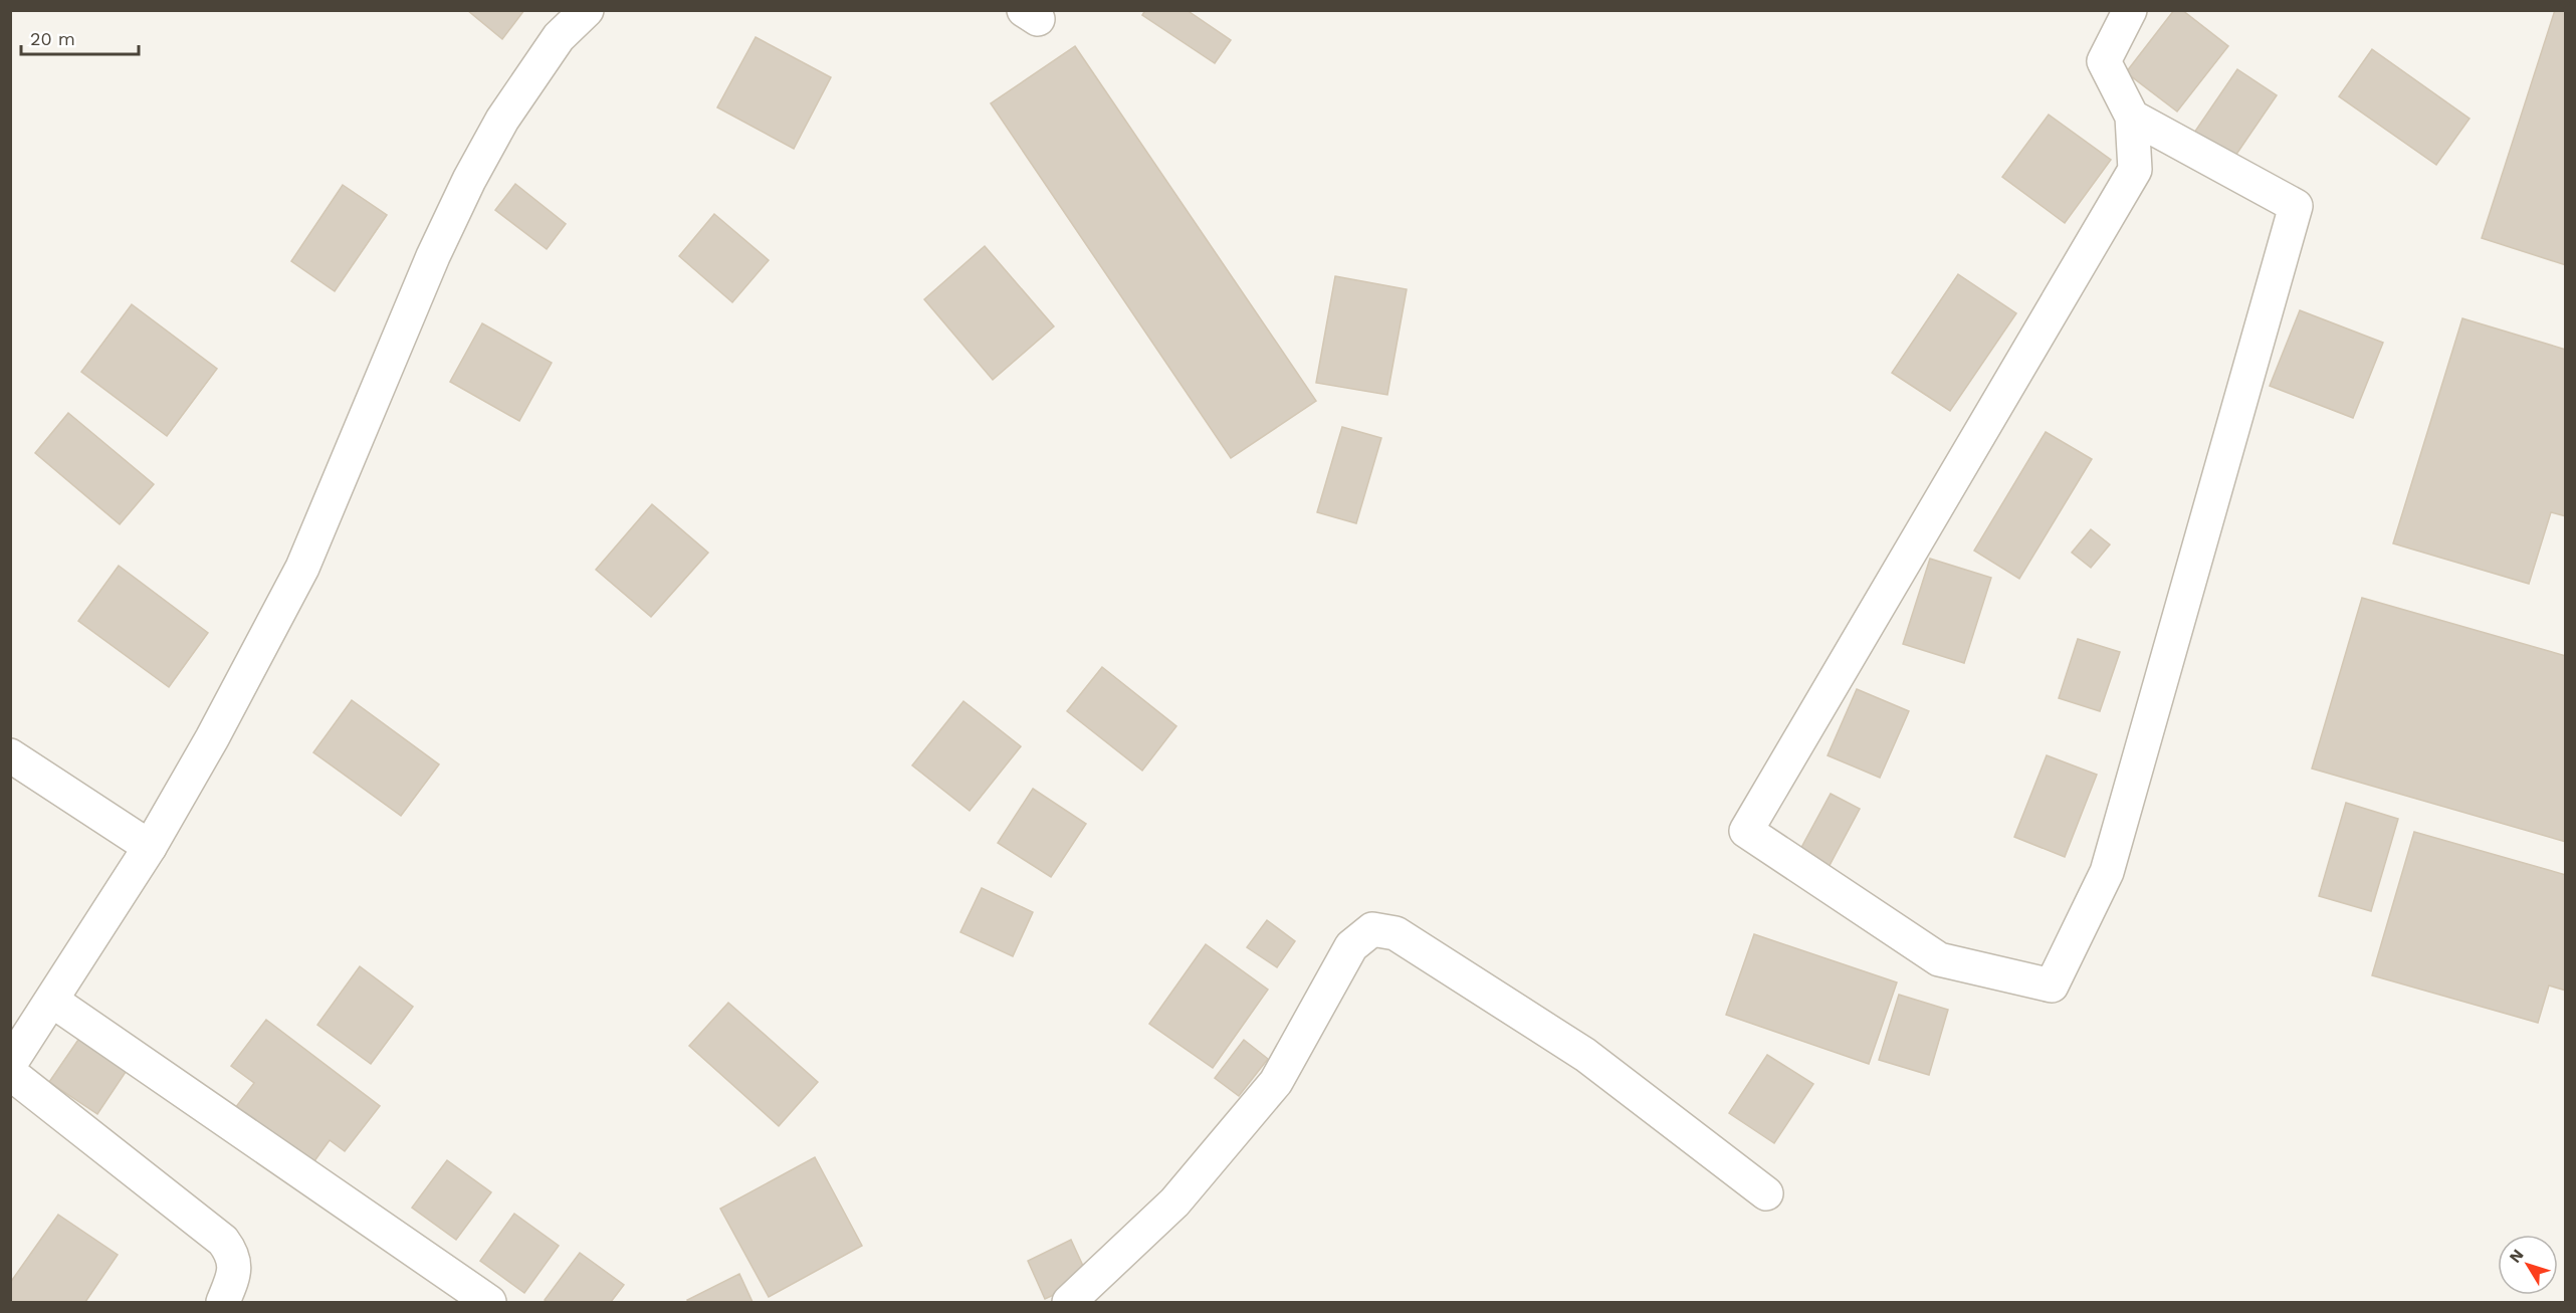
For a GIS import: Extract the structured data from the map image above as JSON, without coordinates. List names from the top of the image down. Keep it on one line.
{"scale_bar":"20 m","north":"top left"}
